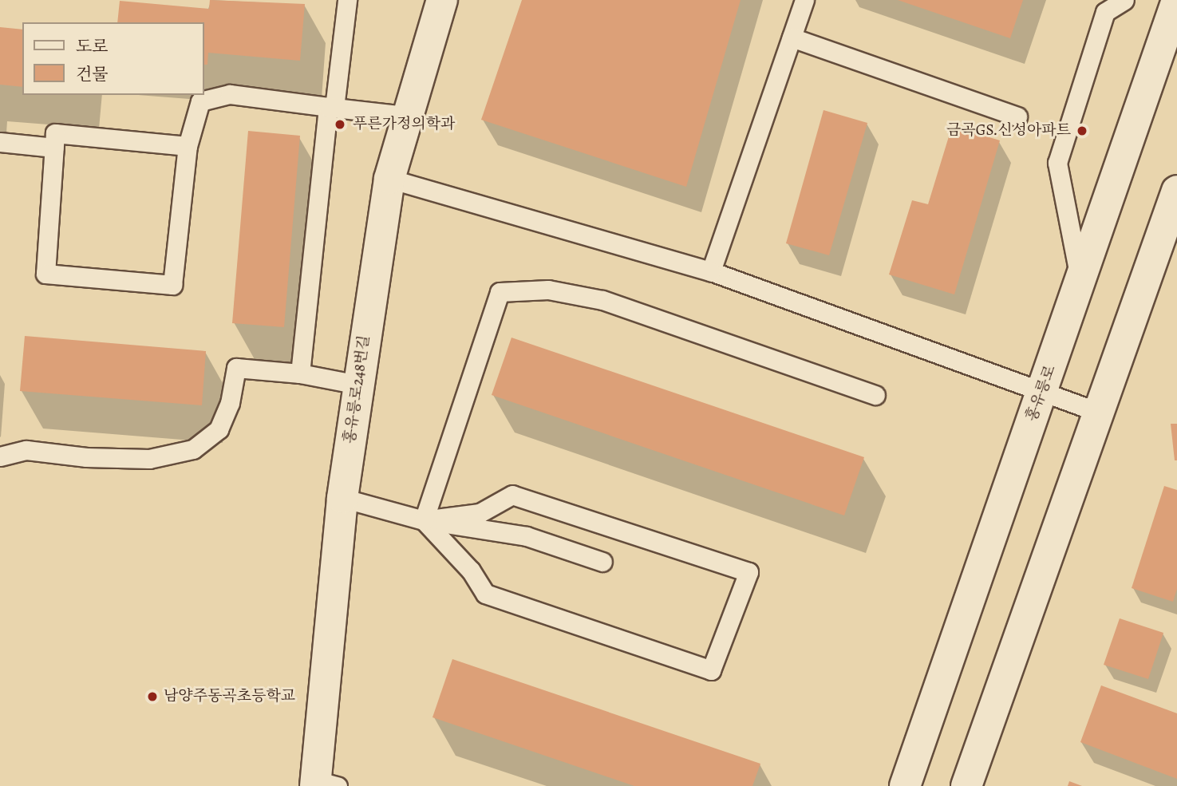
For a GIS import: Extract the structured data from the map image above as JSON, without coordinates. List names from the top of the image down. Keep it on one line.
{"streets":{"street":["홍유릉로248번길","홍유릉로"]},"places":["푸른가정의학과","금곡GS.신성아파트","남양주동곡초등학교"],"legend":["도로","건물"]}
